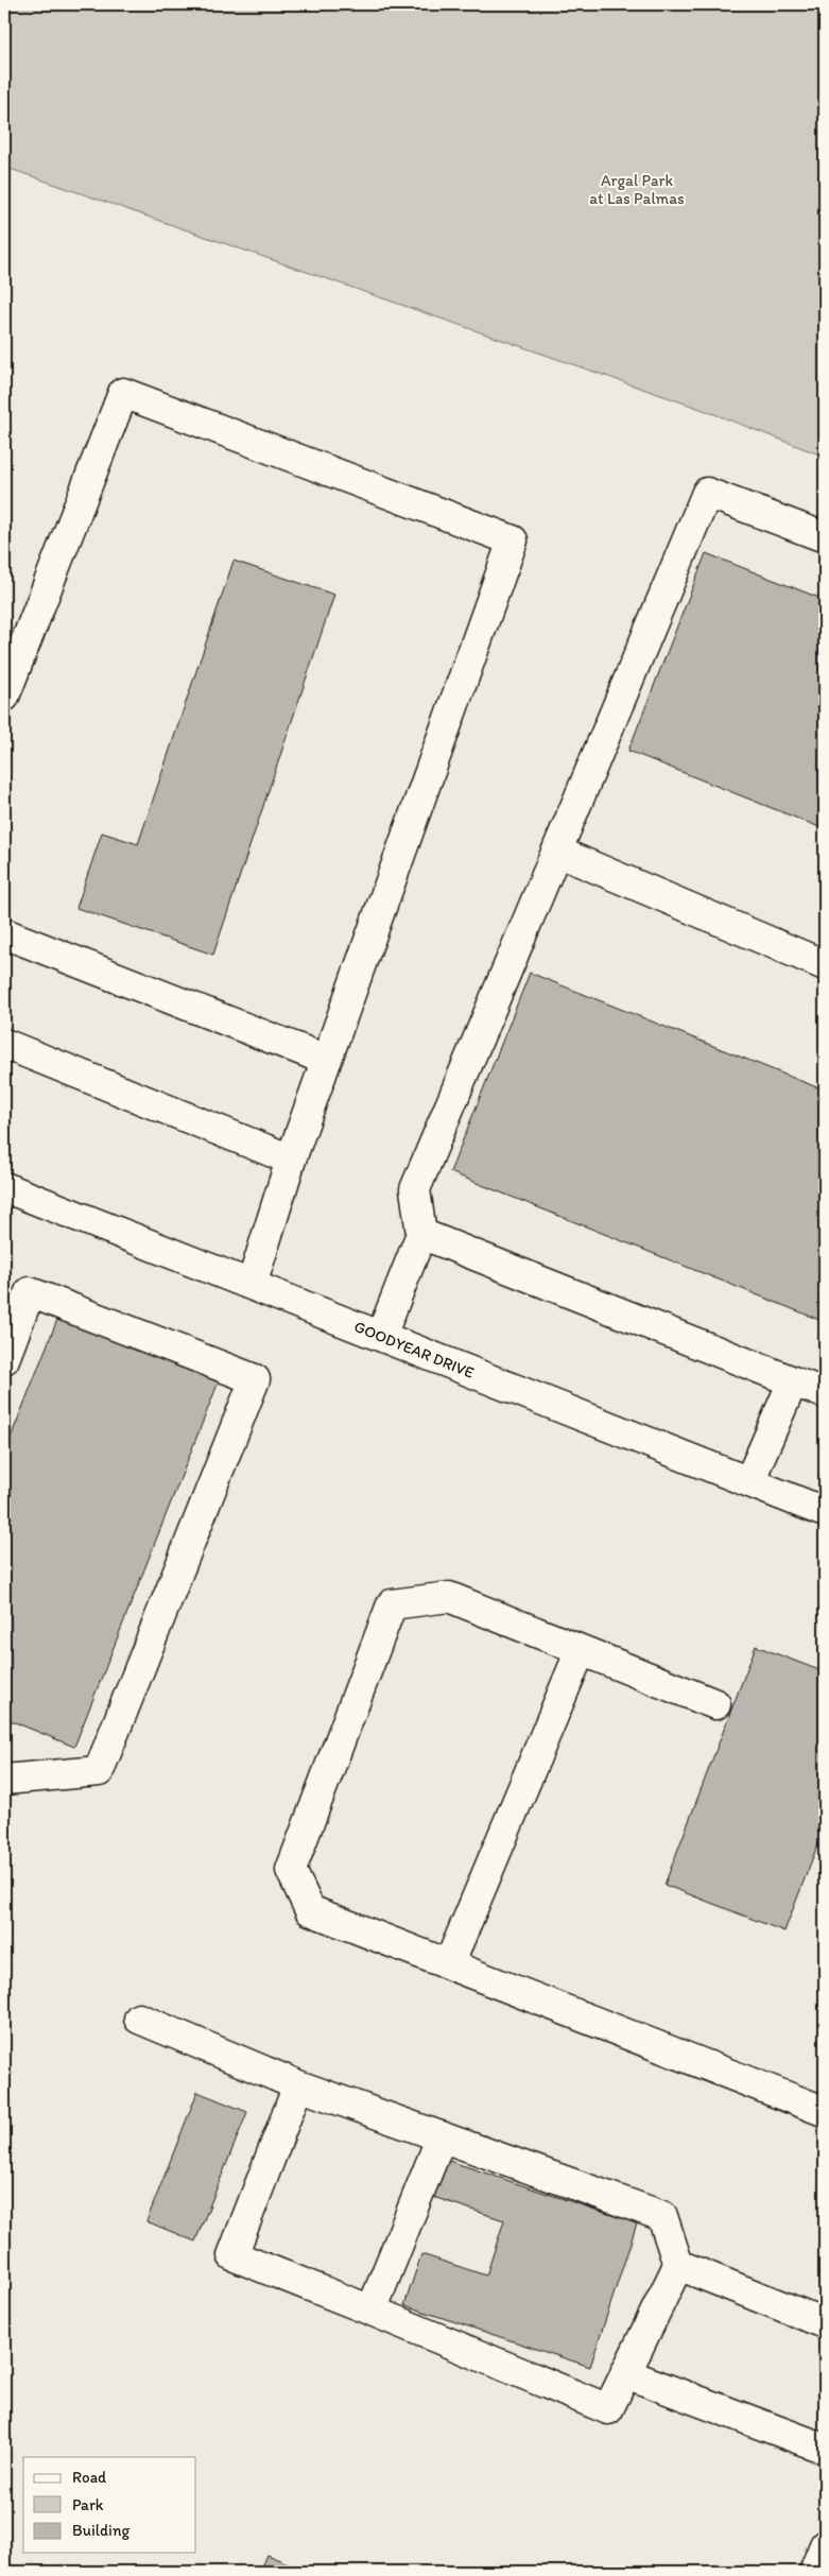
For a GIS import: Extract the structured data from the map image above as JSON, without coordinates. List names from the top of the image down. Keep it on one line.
{"streets":{"street":["GOODYEAR DRIVE"]},"parks":["Argal Park at Las Palmas"],"legend":["Road","Park","Building"]}
